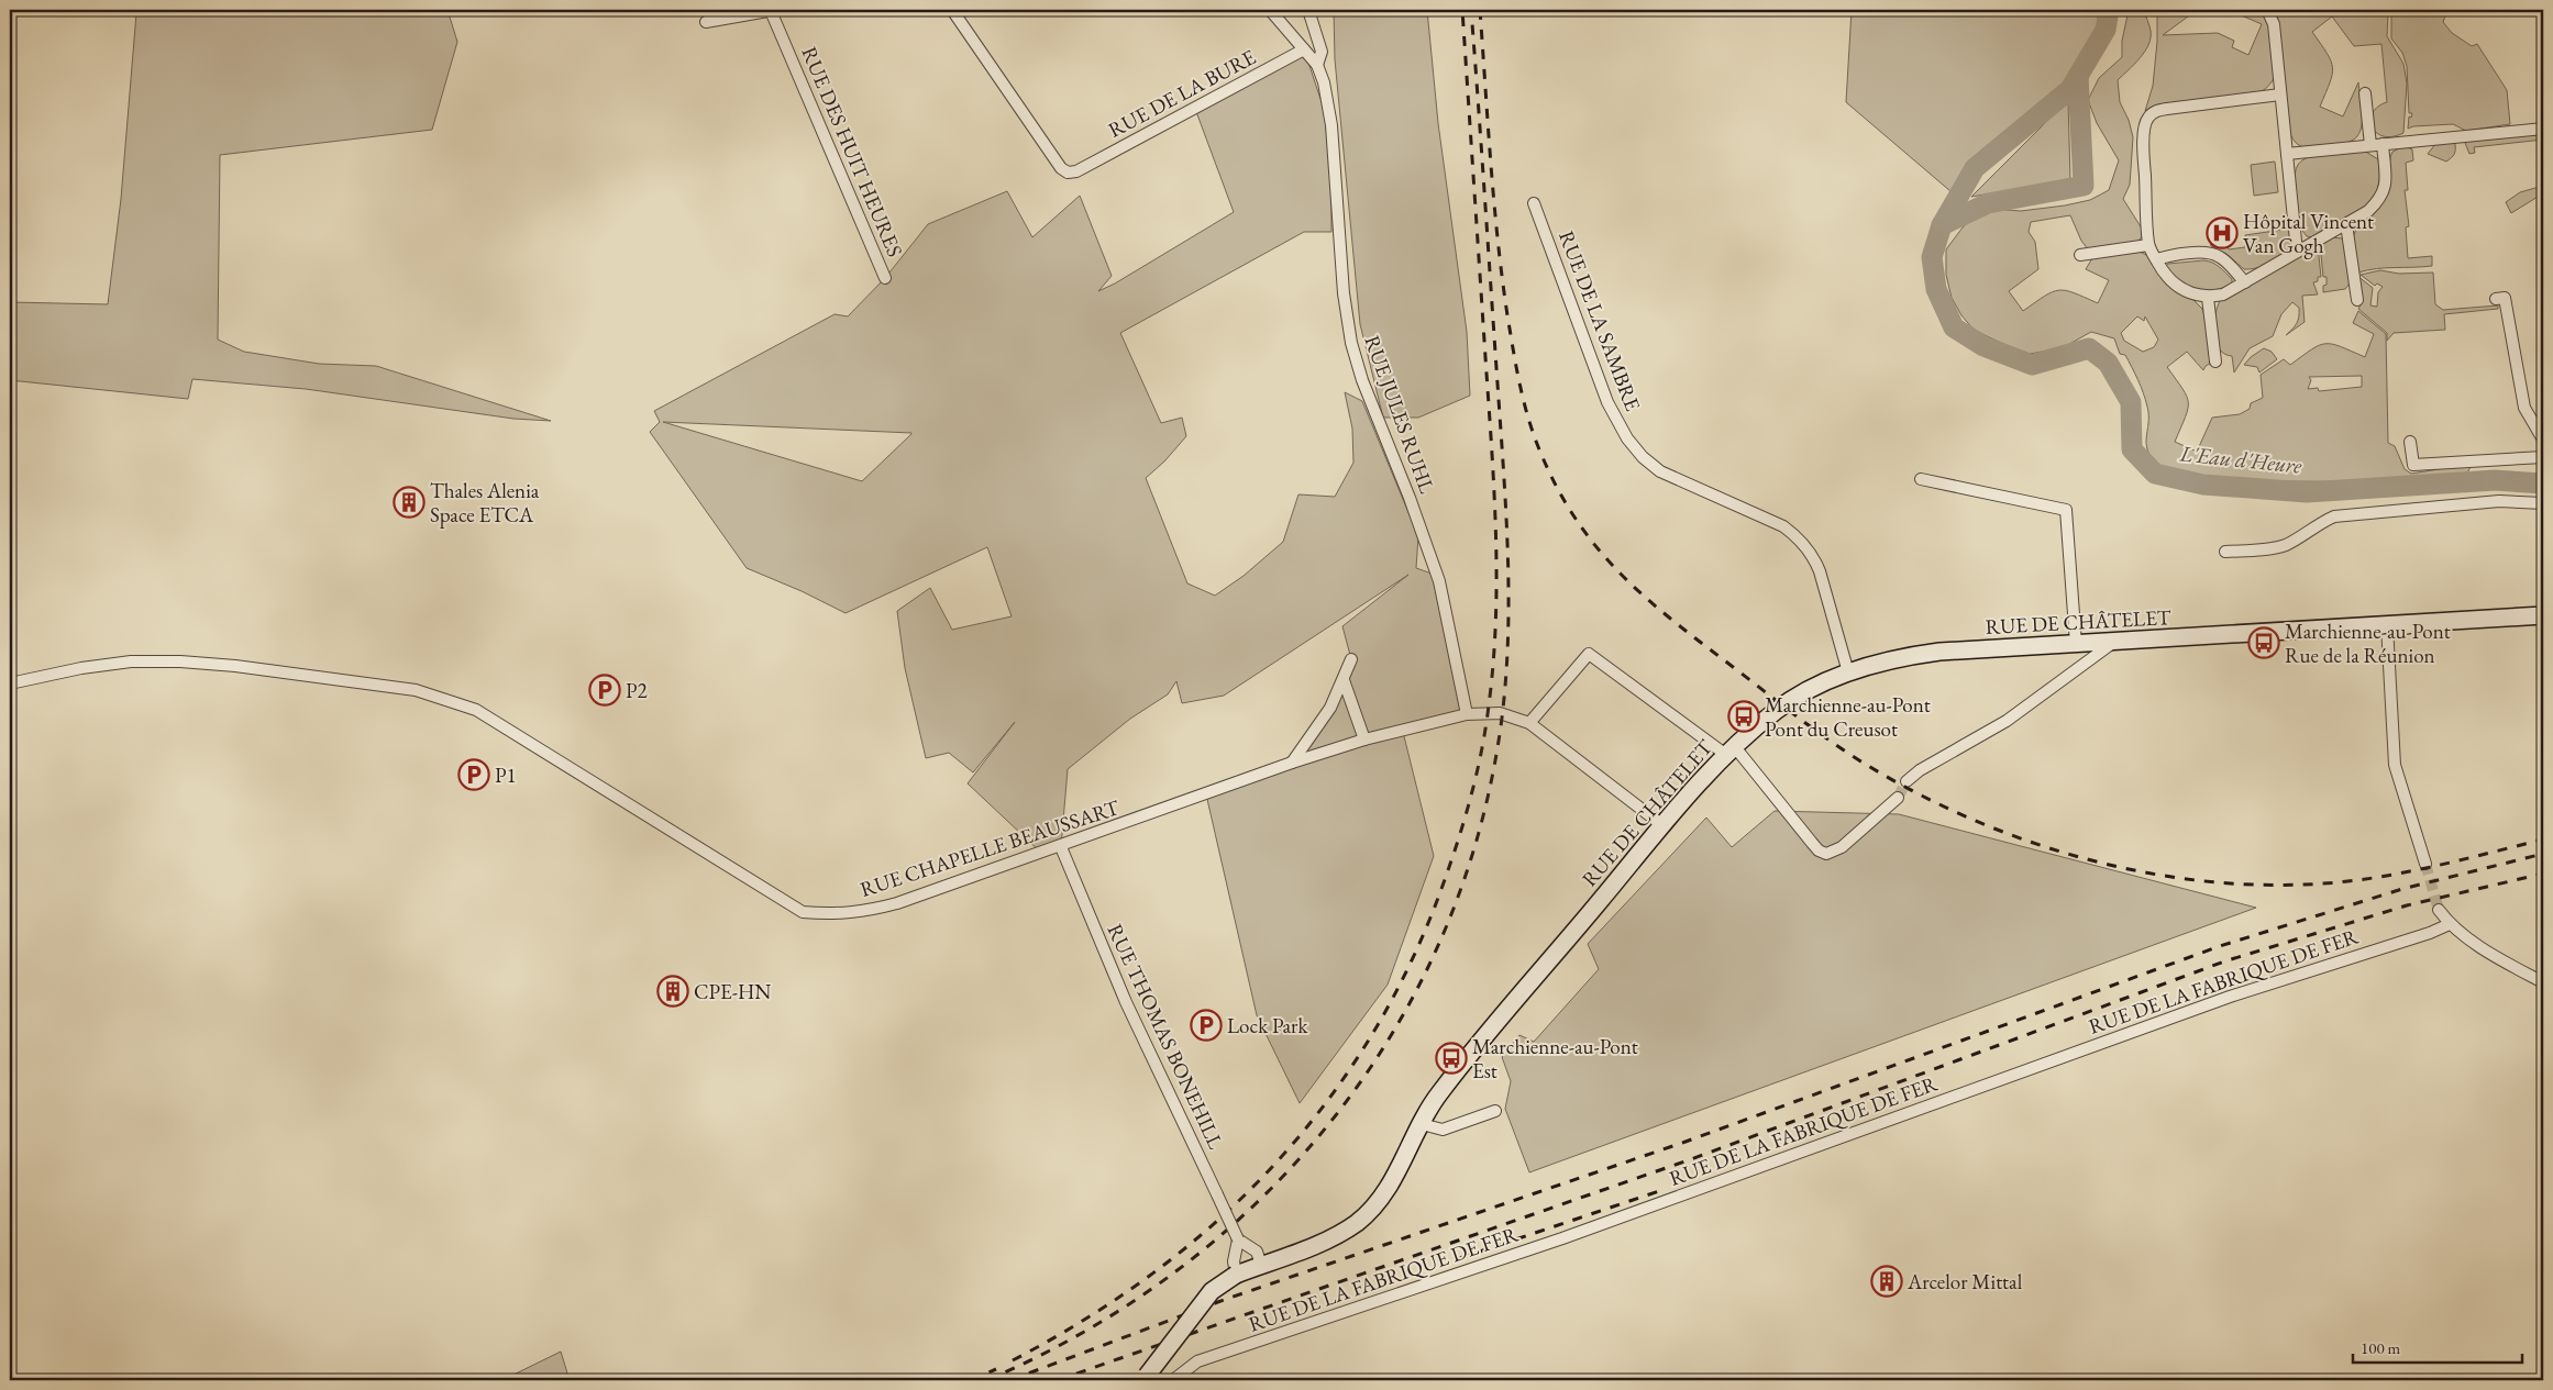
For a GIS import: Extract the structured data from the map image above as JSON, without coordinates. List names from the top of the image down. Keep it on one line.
{"streets":{"main road":["RUE DE CHÂTELET"],"street":["RUE DE LA BURE","RUE DES HUIT HEURES","RUE DE LA SAMBRE","RUE JULES RUHL","RUE CHAPELLE BEAUSSART","RUE DE LA FABRIQUE DE FER","RUE THOMAS BONEHILL"]},"crossings":[["RUE DE LA BURE","RUE JULES RUHL"],["RUE DE LA SAMBRE","RUE DE CHÂTELET"],["RUE JULES RUHL","RUE CHAPELLE BEAUSSART"],["RUE DE CHÂTELET","RUE CHAPELLE BEAUSSART"],["RUE DE CHÂTELET","RUE THOMAS BONEHILL"],["RUE CHAPELLE BEAUSSART","RUE THOMAS BONEHILL"]],"water":["L'Eau d'Heure"],"places":{"hospital":["Hôpital Vincent Van Gogh"],"building":["Thales Alenia Space ETCA","CPE-HN","Arcelor Mittal"],"bus stop":["Marchienne-au-Pont Rue de la Réunion","Marchienne-au-Pont Pont du Creusot","Marchienne-au-Pont Est"],"parking":["P2","P1","Lock Park"]},"scale_bar":"100 m"}
